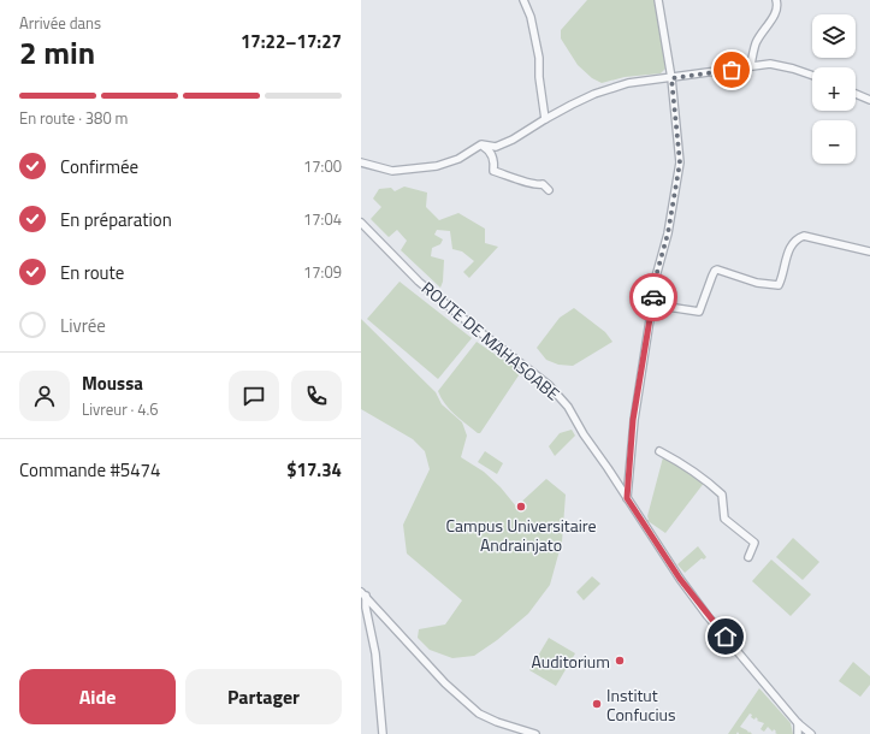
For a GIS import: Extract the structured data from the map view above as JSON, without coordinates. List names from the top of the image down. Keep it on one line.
{"streets":{"street":["ROUTE DE MAHASOABE"]},"places":["Campus Universitaire Andrainjato","Auditorium","Institut Confucius"],"page":{"heading":["2 min","Arrivée dans","17:22–17:27"],"panel":["Moussa","Livreur · 4.6","Commande #5474","$17.34"],"map_buttons":["+","−"],"bar":"En route · 380 m","list":[["Confirmée","17:00"],["En préparation","17:04"],["En route","17:09"],"Livrée"],"buttons":["Aide","Partager"]}}
